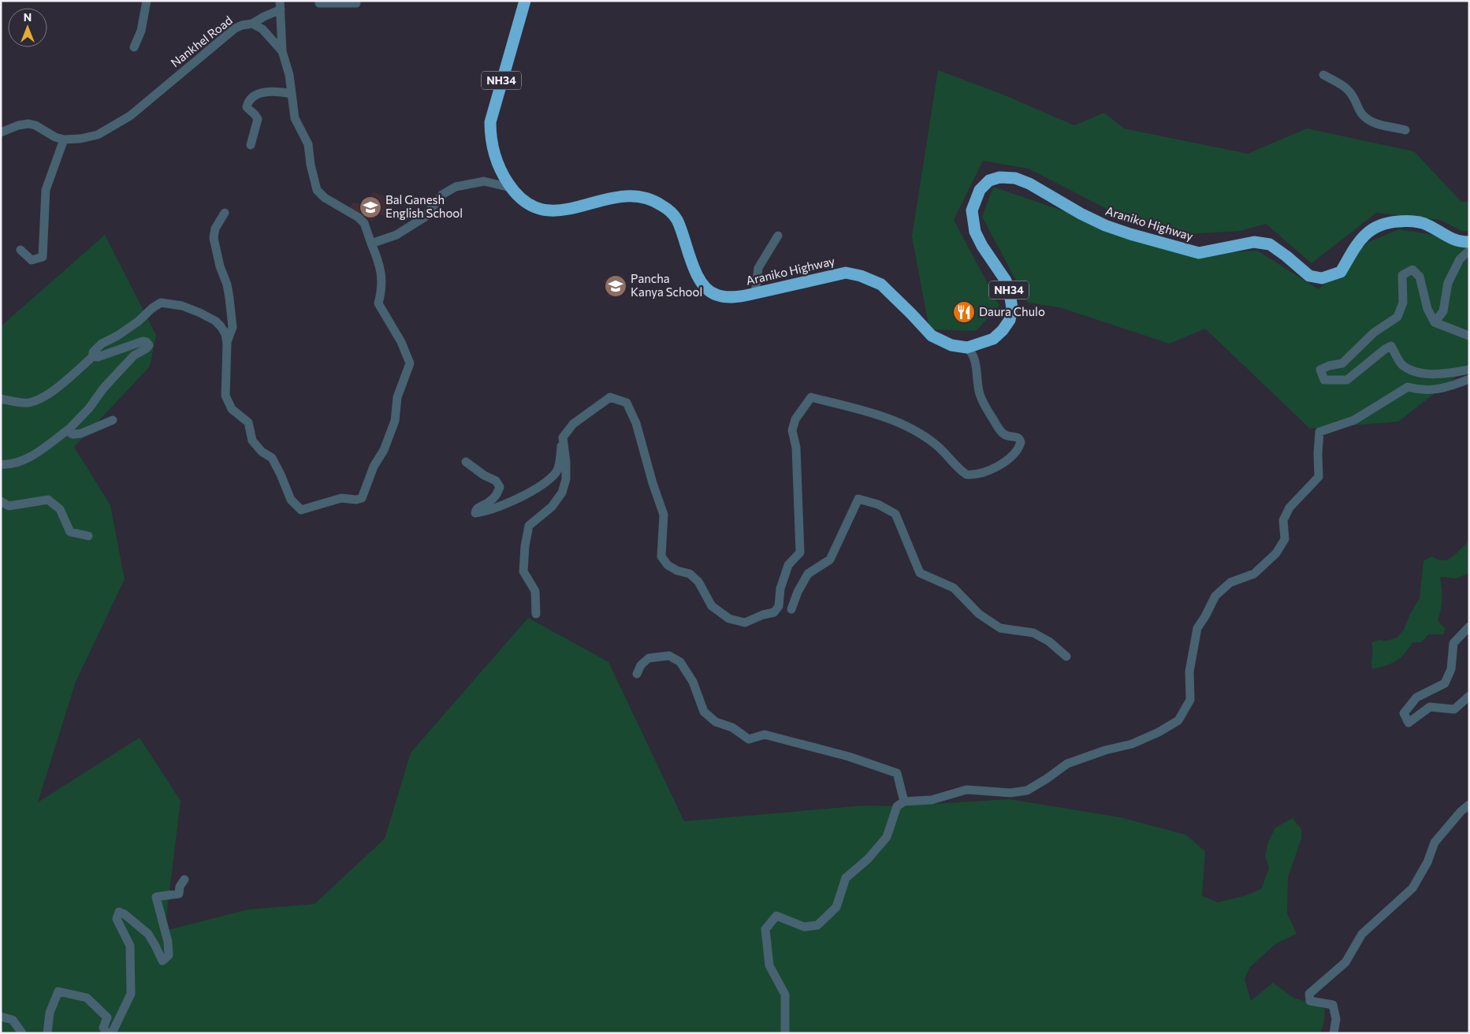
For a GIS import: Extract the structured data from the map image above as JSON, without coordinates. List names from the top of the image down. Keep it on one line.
{"streets":{"highway":["NH34","Araniko Highway"],"street":["Nankhel Road"]},"places":{"school or university":["Bal Ganesh English School","Pancha Kanya School"],"restaurant":["Daura Chulo"]},"north":"top"}
